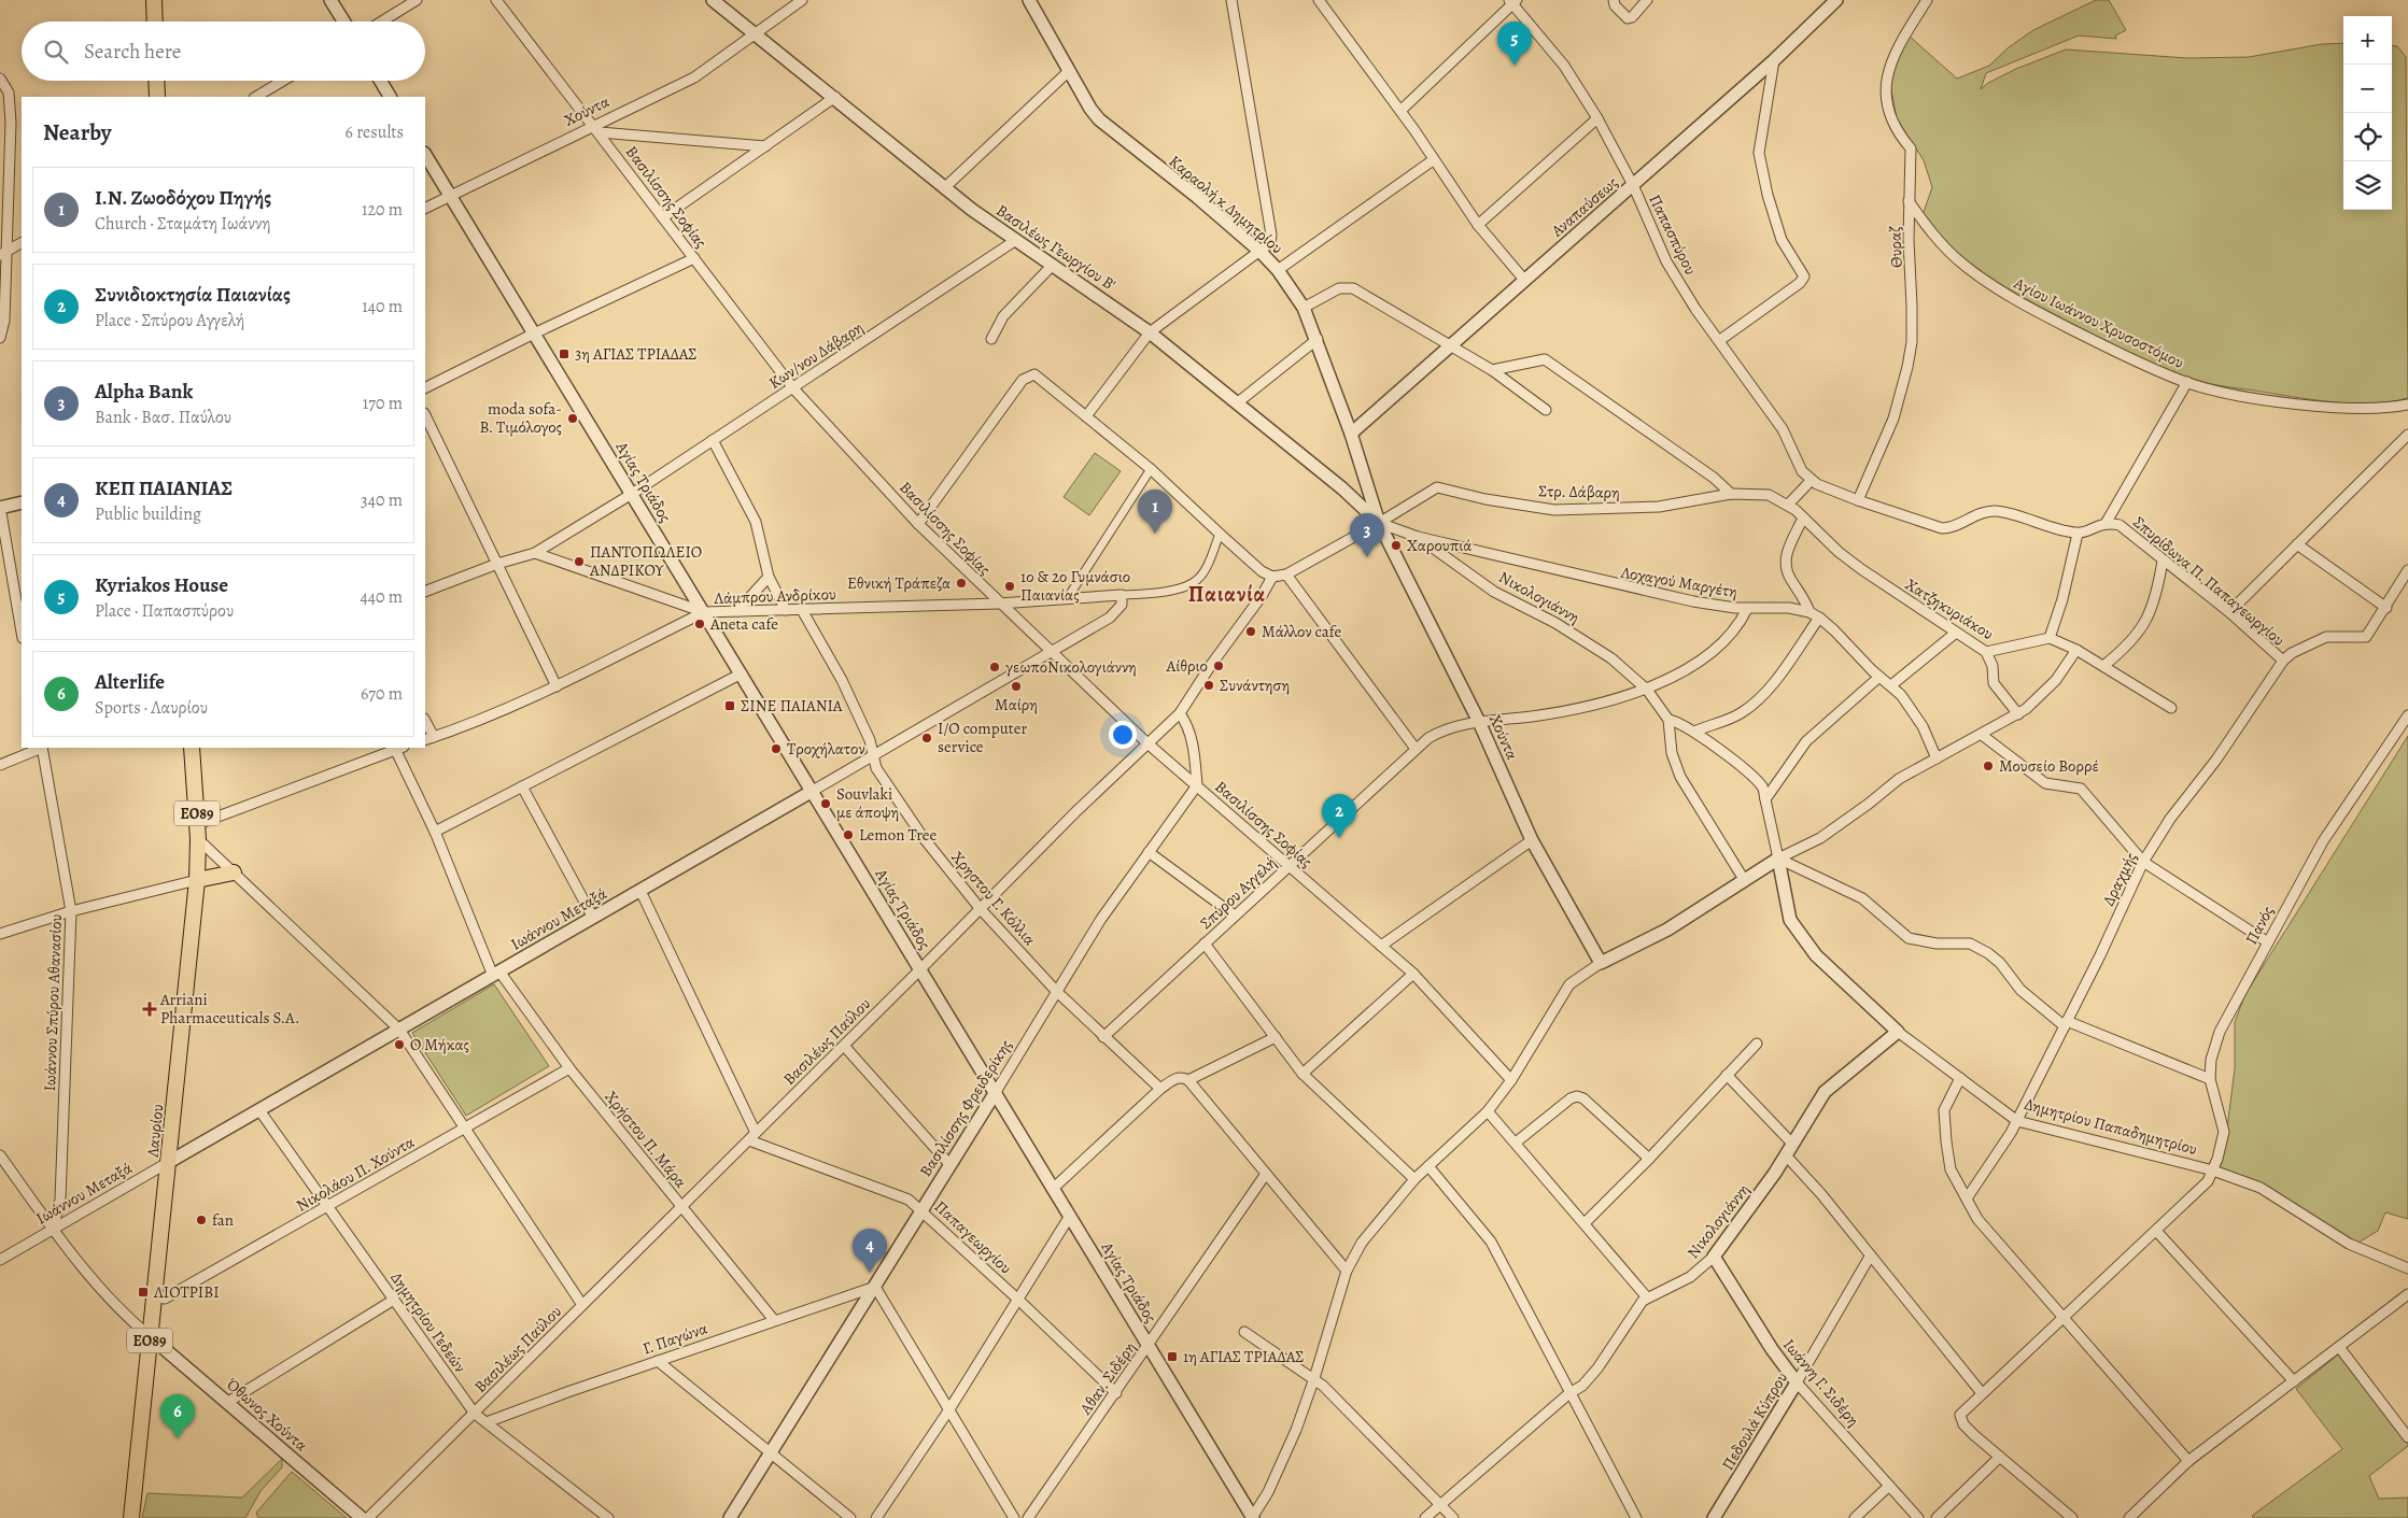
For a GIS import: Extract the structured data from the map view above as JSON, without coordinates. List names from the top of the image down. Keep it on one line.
{"streets":{"main road":["ΕΟ89","Λαυρίου"],"street":["Χούντα","Βασιλίσσης Σοφίας","Καραολή κ Δημητρίου","Αναπαύσεως","Παπασπύρου","Βασιλέως Γεωργίου Β'","Θυραζ","Αγίου Ιωάννου Χρυσοστόμου","Κων/νου Δάβαρη","Αγίας Τριάδος","Στρ. Δάβαρη","Σπυρίδωνα Π. Παπαγεωργίου","Λοχαγού Μαργέτη","Λάμπρου Ανδρίκου","Νικολογιάννη","Χατζηκυριάκου","Δραχμής","Σπύρου Αγγελή","Χρηστου Γ. Κόλλια","Ιωάννου Μεταξά","Πανός","Ιωάννου Σπύρου Αθανασίου","Βασιλέως Παύλου","Βασιλίσσης Φρειδερίκης","Δημητρίου Παπαδημητρίου","Χρήστου Π. Μάρα","Νικολάου Π. Χούντα","Παπαγεωργίου","Δημητρίου Γεδεών","Γ. Παγώνα","Αθαν. Σιδέρη","Ιωάννη Γ. Σιδέρη","Όθωνος Χούντα","Πεδουλά Κύπρου"]},"crossings":[["Χούντα","Βασιλίσσης Σοφίας"],["Χούντα","Καραολή κ Δημητρίου"],["Χούντα","Βασιλέως Γεωργίου Β'"],["Χούντα","Αγίας Τριάδος"],["Χούντα","Στρ. Δάβαρη"],["Χούντα","Νικολογιάννη"],["Χούντα","Σπύρου Αγγελή"],["Βασιλίσσης Σοφίας","Κων/νου Δάβαρη"],["Βασιλίσσης Σοφίας","Λάμπρου Ανδρίκου"],["Βασιλίσσης Σοφίας","Σπύρου Αγγελή"],["Βασιλίσσης Σοφίας","Ιωάννου Μεταξά"],["Βασιλίσσης Σοφίας","Βασιλέως Παύλου"],["Βασιλίσσης Σοφίας","Βασιλίσσης Φρειδερίκης"],["Καραολή κ Δημητρίου","Αναπαύσεως"],["Καραολή κ Δημητρίου","Βασιλέως Γεωργίου Β'"],["Καραολή κ Δημητρίου","Στρ. Δάβαρη"],["Καραολή κ Δημητρίου","Νικολογιάννη"],["Αναπαύσεως","Παπασπύρου"],["Βασιλέως Γεωργίου Β'","Κων/νου Δάβαρη"],["Βασιλέως Γεωργίου Β'","Στρ. Δάβαρη"],["Βασιλέως Γεωργίου Β'","Νικολογιάννη"],["Θυραζ","Αγίου Ιωάννου Χρυσοστόμου"],["Κων/νου Δάβαρη","Αγίας Τριάδος"],["Κων/νου Δάβαρη","Λάμπρου Ανδρίκου"],["Αγίας Τριάδος","Λάμπρου Ανδρίκου"],["Αγίας Τριάδος","Ιωάννου Μεταξά"],["Αγίας Τριάδος","Βασιλέως Παύλου"],["Αγίας Τριάδος","Βασιλίσσης Φρειδερίκης"],["Αγίας Τριάδος","Αθαν. Σιδέρη"],["Στρ. Δάβαρη","Νικολογιάννη"],["Στρ. Δάβαρη","Χατζηκυριάκου"],["Σπυρίδωνα Π. Παπαγεωργίου","Δραχμής"],["Λοχαγού Μαργέτη","Νικολογιάννη"],["Λοχαγού Μαργέτη","Σπύρου Αγγελή"],["Λάμπρου Ανδρίκου","Χρηστου Γ. Κόλλια"],["Λάμπρου Ανδρίκου","Ιωάννου Μεταξά"],["Νικολογιάννη","Σπύρου Αγγελή"],["Νικολογιάννη","Δημητρίου Παπαδημητρίου"],["Νικολογιάννη","Ιωάννη Γ. Σιδέρη"],["Δραχμής","Δημητρίου Παπαδημητρίου"],["Σπύρου Αγγελή","Χρηστου Γ. Κόλλια"],["Χρηστου Γ. Κόλλια","Ιωάννου Μεταξά"],["Χρηστου Γ. Κόλλια","Βασιλέως Παύλου"],["Χρηστου Γ. Κόλλια","Βασιλίσσης Φρειδερίκης"],["Ιωάννου Μεταξά","Ιωάννου Σπύρου Αθανασίου"],["Ιωάννου Μεταξά","Λαυρίου"],["Ιωάννου Μεταξά","Χρήστου Π. Μάρα"],["Ιωάννου Μεταξά","Δημητρίου Γεδεών"],["Πανός","Δημητρίου Παπαδημητρίου"],["Βασιλέως Παύλου","Χρήστου Π. Μάρα"],["Βασιλέως Παύλου","Παπαγεωργίου"],["Βασιλέως Παύλου","Δημητρίου Γεδεών"],["Βασιλίσσης Φρειδερίκης","Παπαγεωργίου"],["Βασιλίσσης Φρειδερίκης","Γ. Παγώνα"],["Λαυρίου","Νικολάου Π. Χούντα"],["Λαυρίου","Όθωνος Χούντα"],["Χρήστου Π. Μάρα","Νικολάου Π. Χούντα"],["Χρήστου Π. Μάρα","Γ. Παγώνα"],["Νικολάου Π. Χούντα","Δημητρίου Γεδεών"],["Παπαγεωργίου","Αθαν. Σιδέρη"],["Δημητρίου Γεδεών","Γ. Παγώνα"],["Ιωάννη Γ. Σιδέρη","Πεδουλά Κύπρου"]],"districts":["Παιανία"],"places":{"transit":["3η ΑΓΙΑΣ ΤΡΙΑΔΑΣ","ΣΙΝΕ ΠΑΙΑΝΙΑ","ΛΙΟΤΡΙΒΙ","1η ΑΓΙΑΣ ΤΡΙΑΔΑΣ"],"other":["moda sofa- Β. Τιμόλογος","Χαρουπιά","ΠΑΝΤΟΠΩΛΕΙΟ ΑΝΔΡΙΚΟΥ","Εθνική Τράπεζα","1ο & 2ο Γυμνάσιο Παιανίας","Aneta cafe","Μάλλον cafe","Αίθριο","γεωποΝικολογιάννη","Συνάντηση","Μαίρη","I/O computer service","Τροχήλατον","Μουσείο Βορρέ","Souvlaki με άποψη","Lemon Tree","Ο Μήκας","fan"],"health":["Arriani Pharmaceuticals S.A."]},"page":{"map_buttons":["+","−"],"pins":["5","1","3","2","4","6"],"search":"Search here","heading":["Nearby","6 results"],"list":[{"mark":"1","name":"Ι.Ν. Ζωοδόχου Πηγής","note":"Church · Σταμάτη Ιωάννη","value":"120 m"},{"mark":"2","name":"Συνιδιοκτησία Παιανίας","note":"Place · Σπύρου Αγγελή","value":"140 m"},{"mark":"3","name":"Alpha Bank","note":"Bank · Βασ. Παύλου","value":"170 m"},{"mark":"4","name":"ΚΕΠ ΠΑΙΑΝΙΑΣ","note":"Public building","value":"340 m"},{"mark":"5","name":"Kyriakos House","note":"Place · Παπασπύρου","value":"440 m"},{"mark":"6","name":"Alterlife","note":"Sports · Λαυρίου","value":"670 m"}]}}
